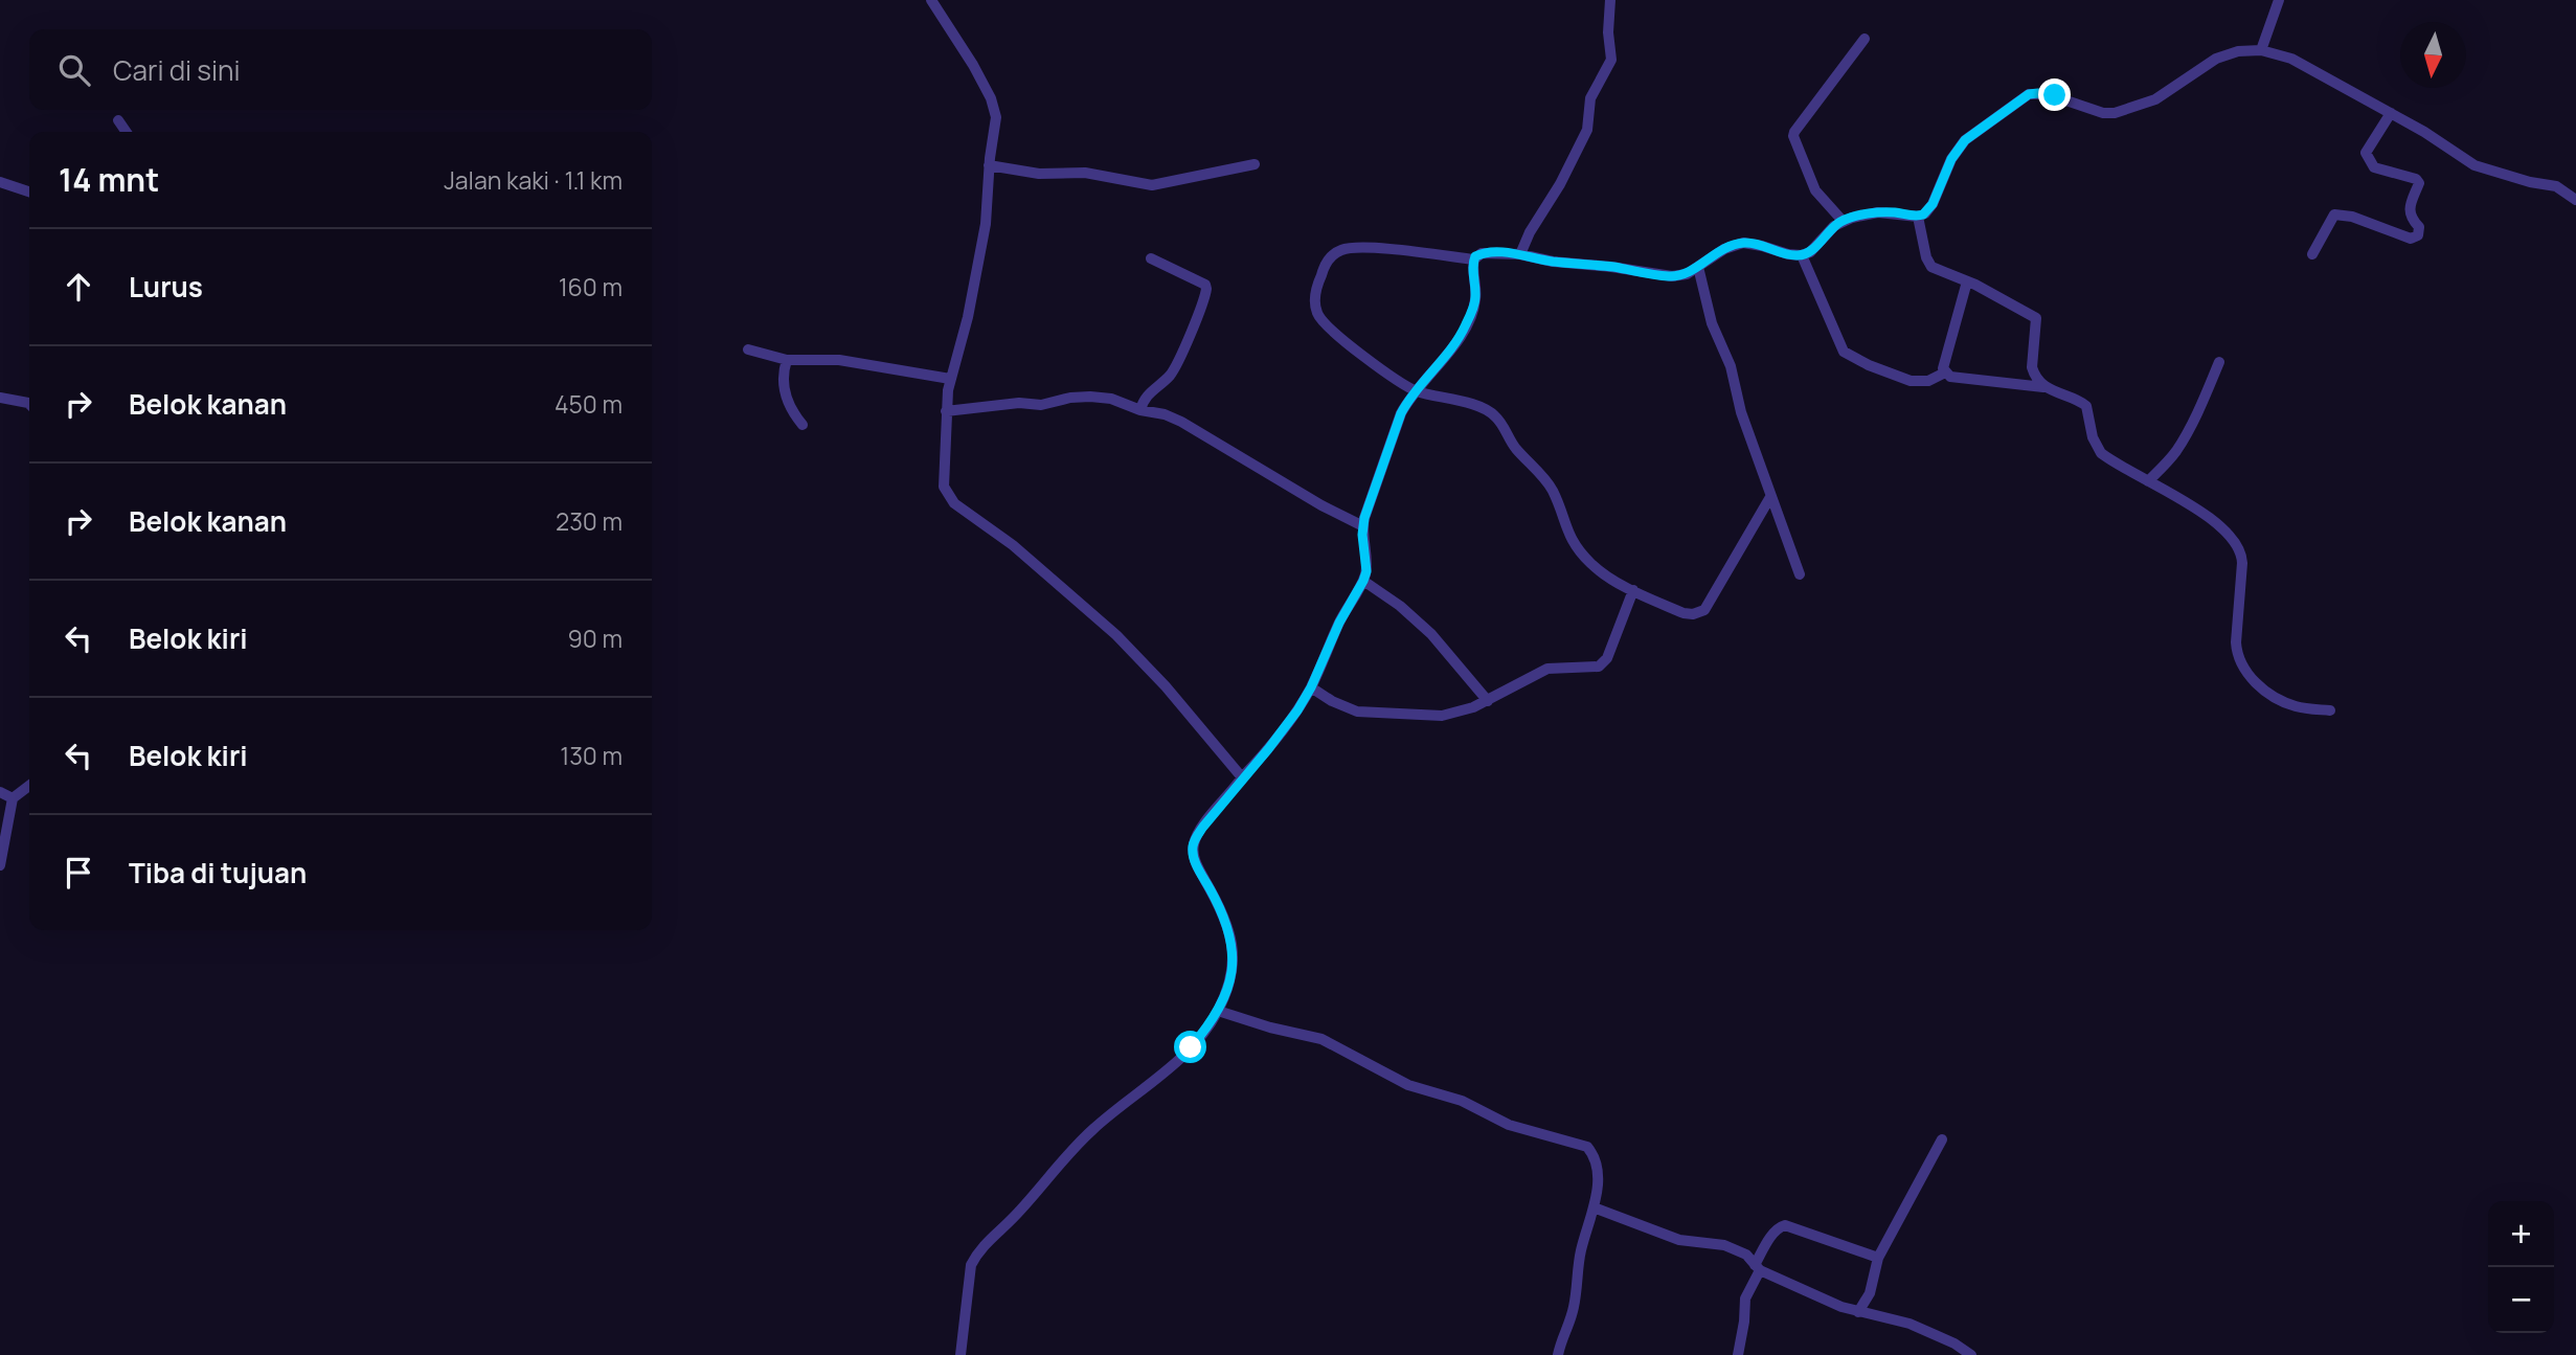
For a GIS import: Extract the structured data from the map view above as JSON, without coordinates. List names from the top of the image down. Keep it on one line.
{"north":"bottom","page":{"search":"Cari di sini","heading":["14 mnt","Jalan kaki · 1.1 km"],"list":[["Lurus","160 m"],["Belok kanan","450 m"],["Belok kanan","230 m"],["Belok kiri","90 m"],["Belok kiri","130 m"],"Tiba di tujuan"],"map_buttons":["+","−"]}}
